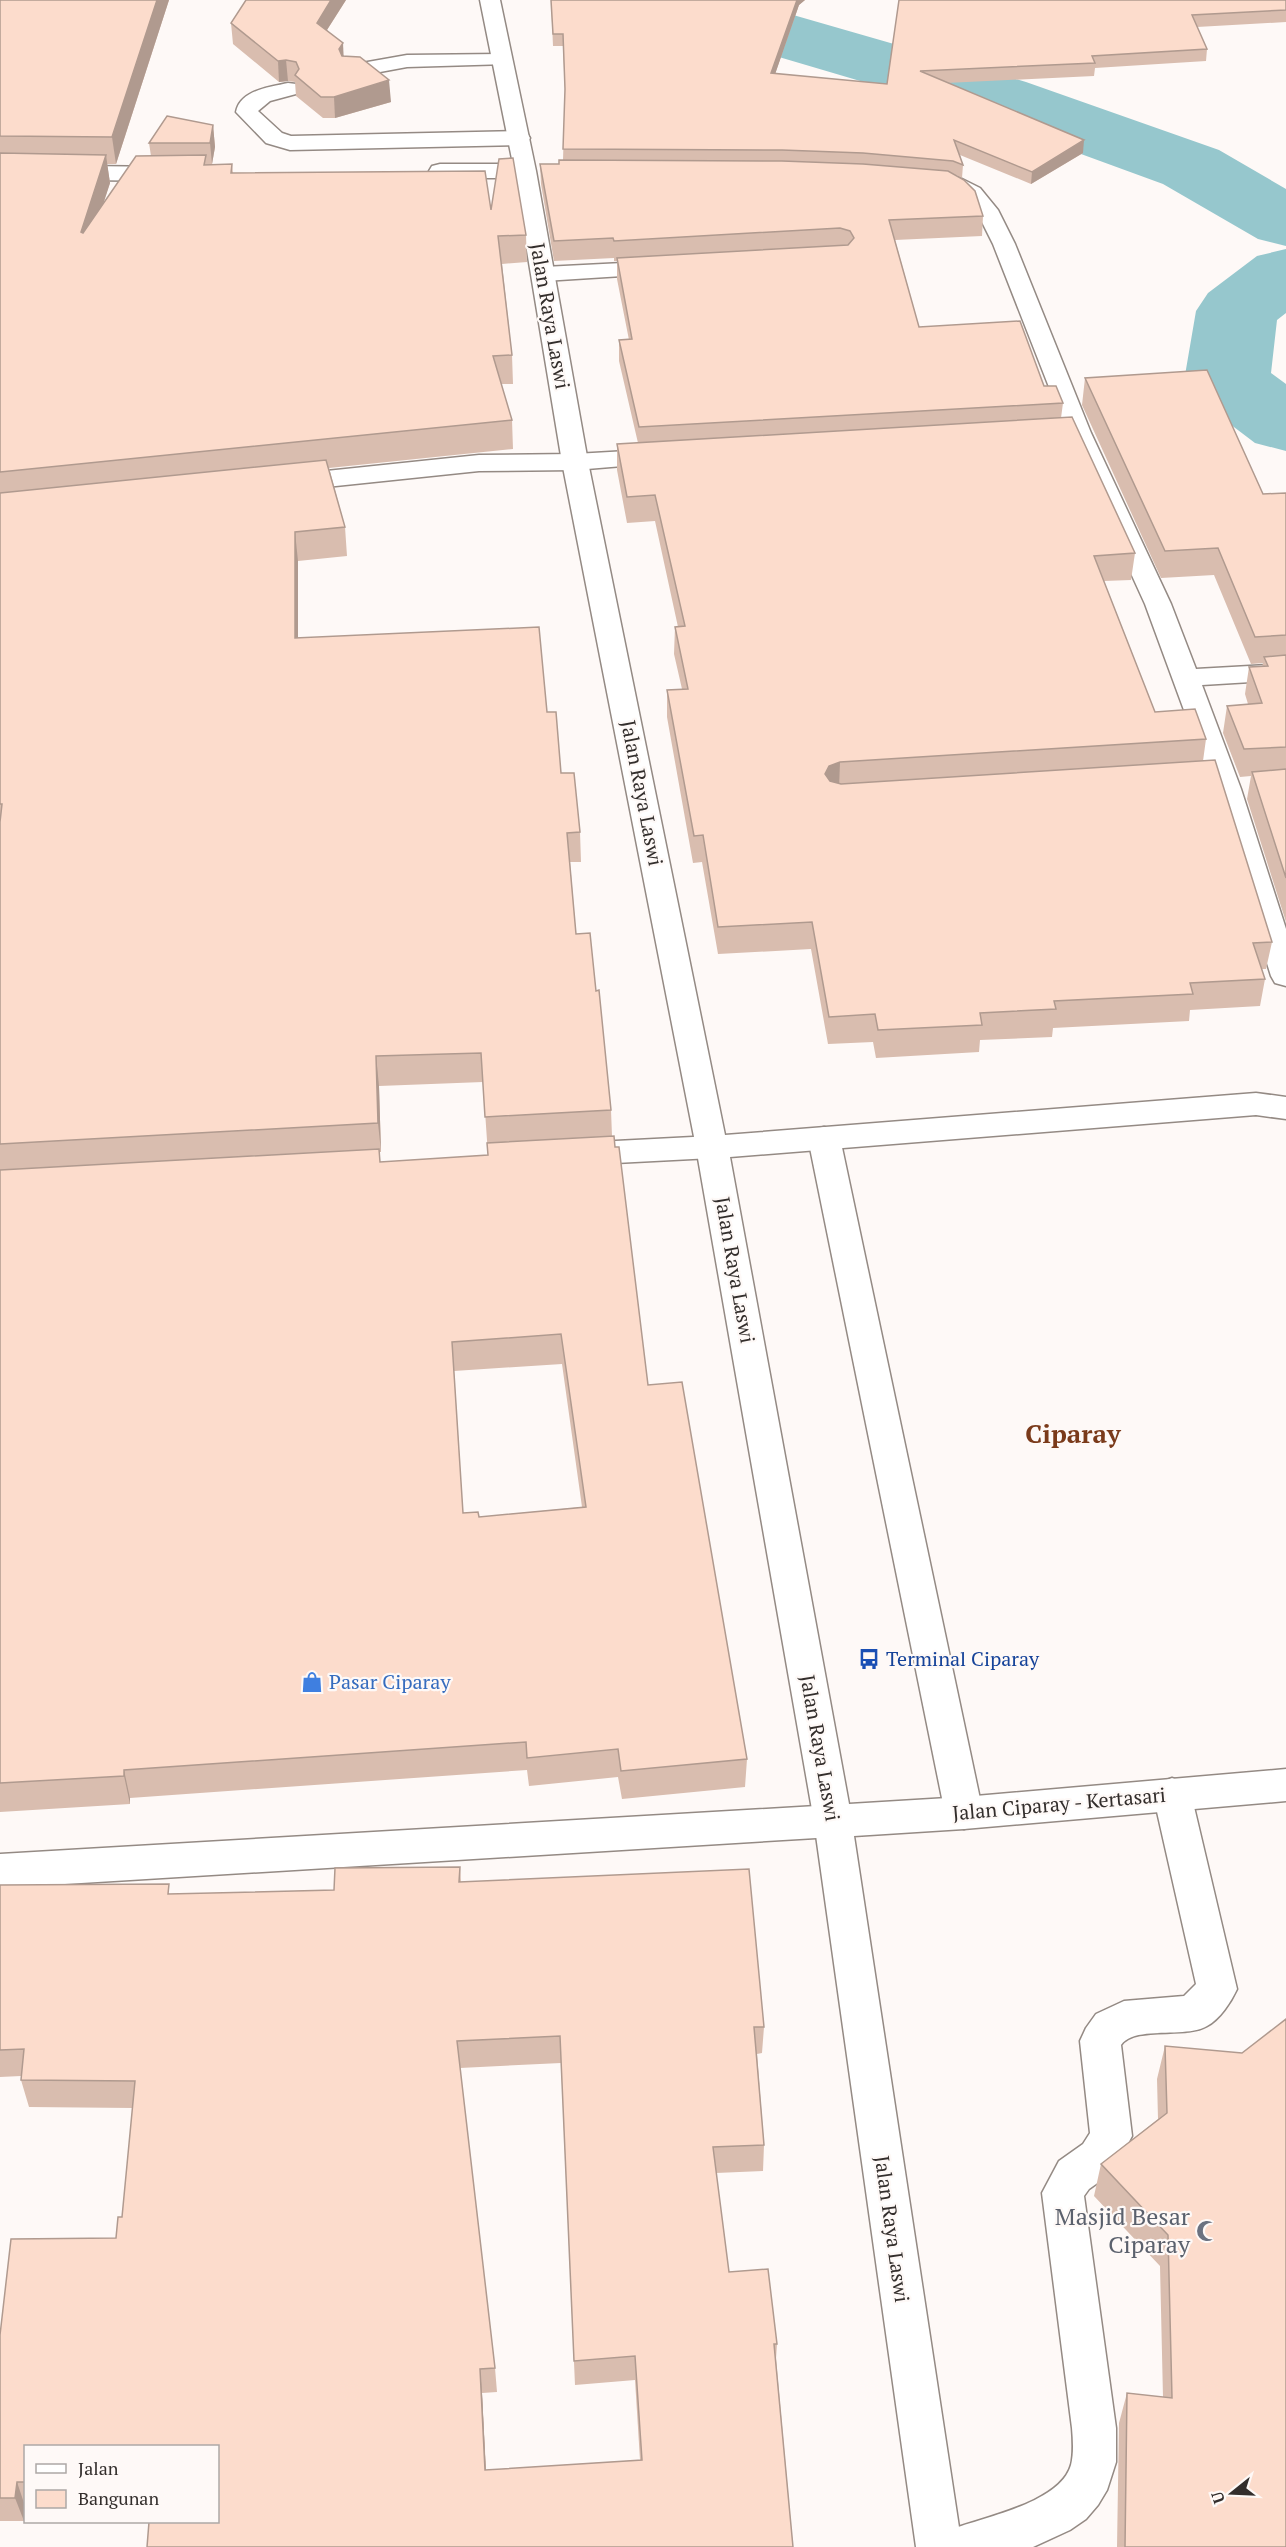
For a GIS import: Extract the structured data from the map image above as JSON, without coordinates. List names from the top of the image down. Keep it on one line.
{"streets":{"main road":["Jalan Raya Laswi","Jalan Ciparay - Kertasari"]},"crossings":[["Jalan Raya Laswi","Jalan Ciparay - Kertasari"]],"districts":["Ciparay"],"places":{"bus stop":["Terminal Ciparay"],"shop":["Pasar Ciparay"],"mosque":["Masjid Besar Ciparay"]},"legend":["Jalan","Bangunan"],"north":"left"}
